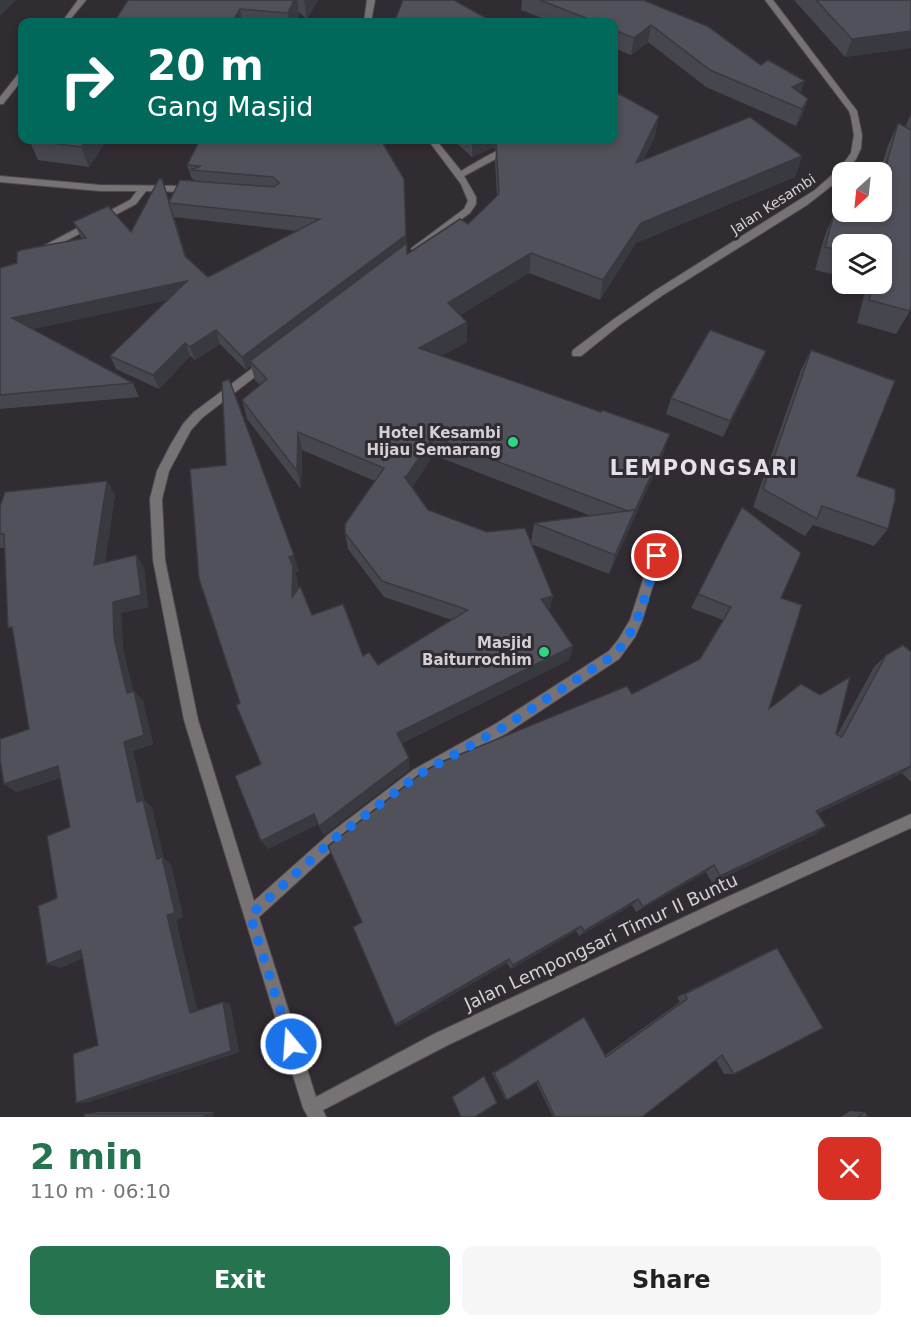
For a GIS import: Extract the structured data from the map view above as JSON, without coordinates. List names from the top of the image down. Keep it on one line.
{"streets":{"street":["Jalan Kesambi","Jalan Lempongsari Timur II Buntu"]},"districts":["LEMPONGSARI"],"places":["Hotel Kesambi Hijau Semarang","Masjid Baiturrochim"],"north":"bottom left","page":{"turn":["20 m","Gang Masjid"],"heading":["2 min","110 m · 06:10"],"buttons":["Exit","Share"]}}
